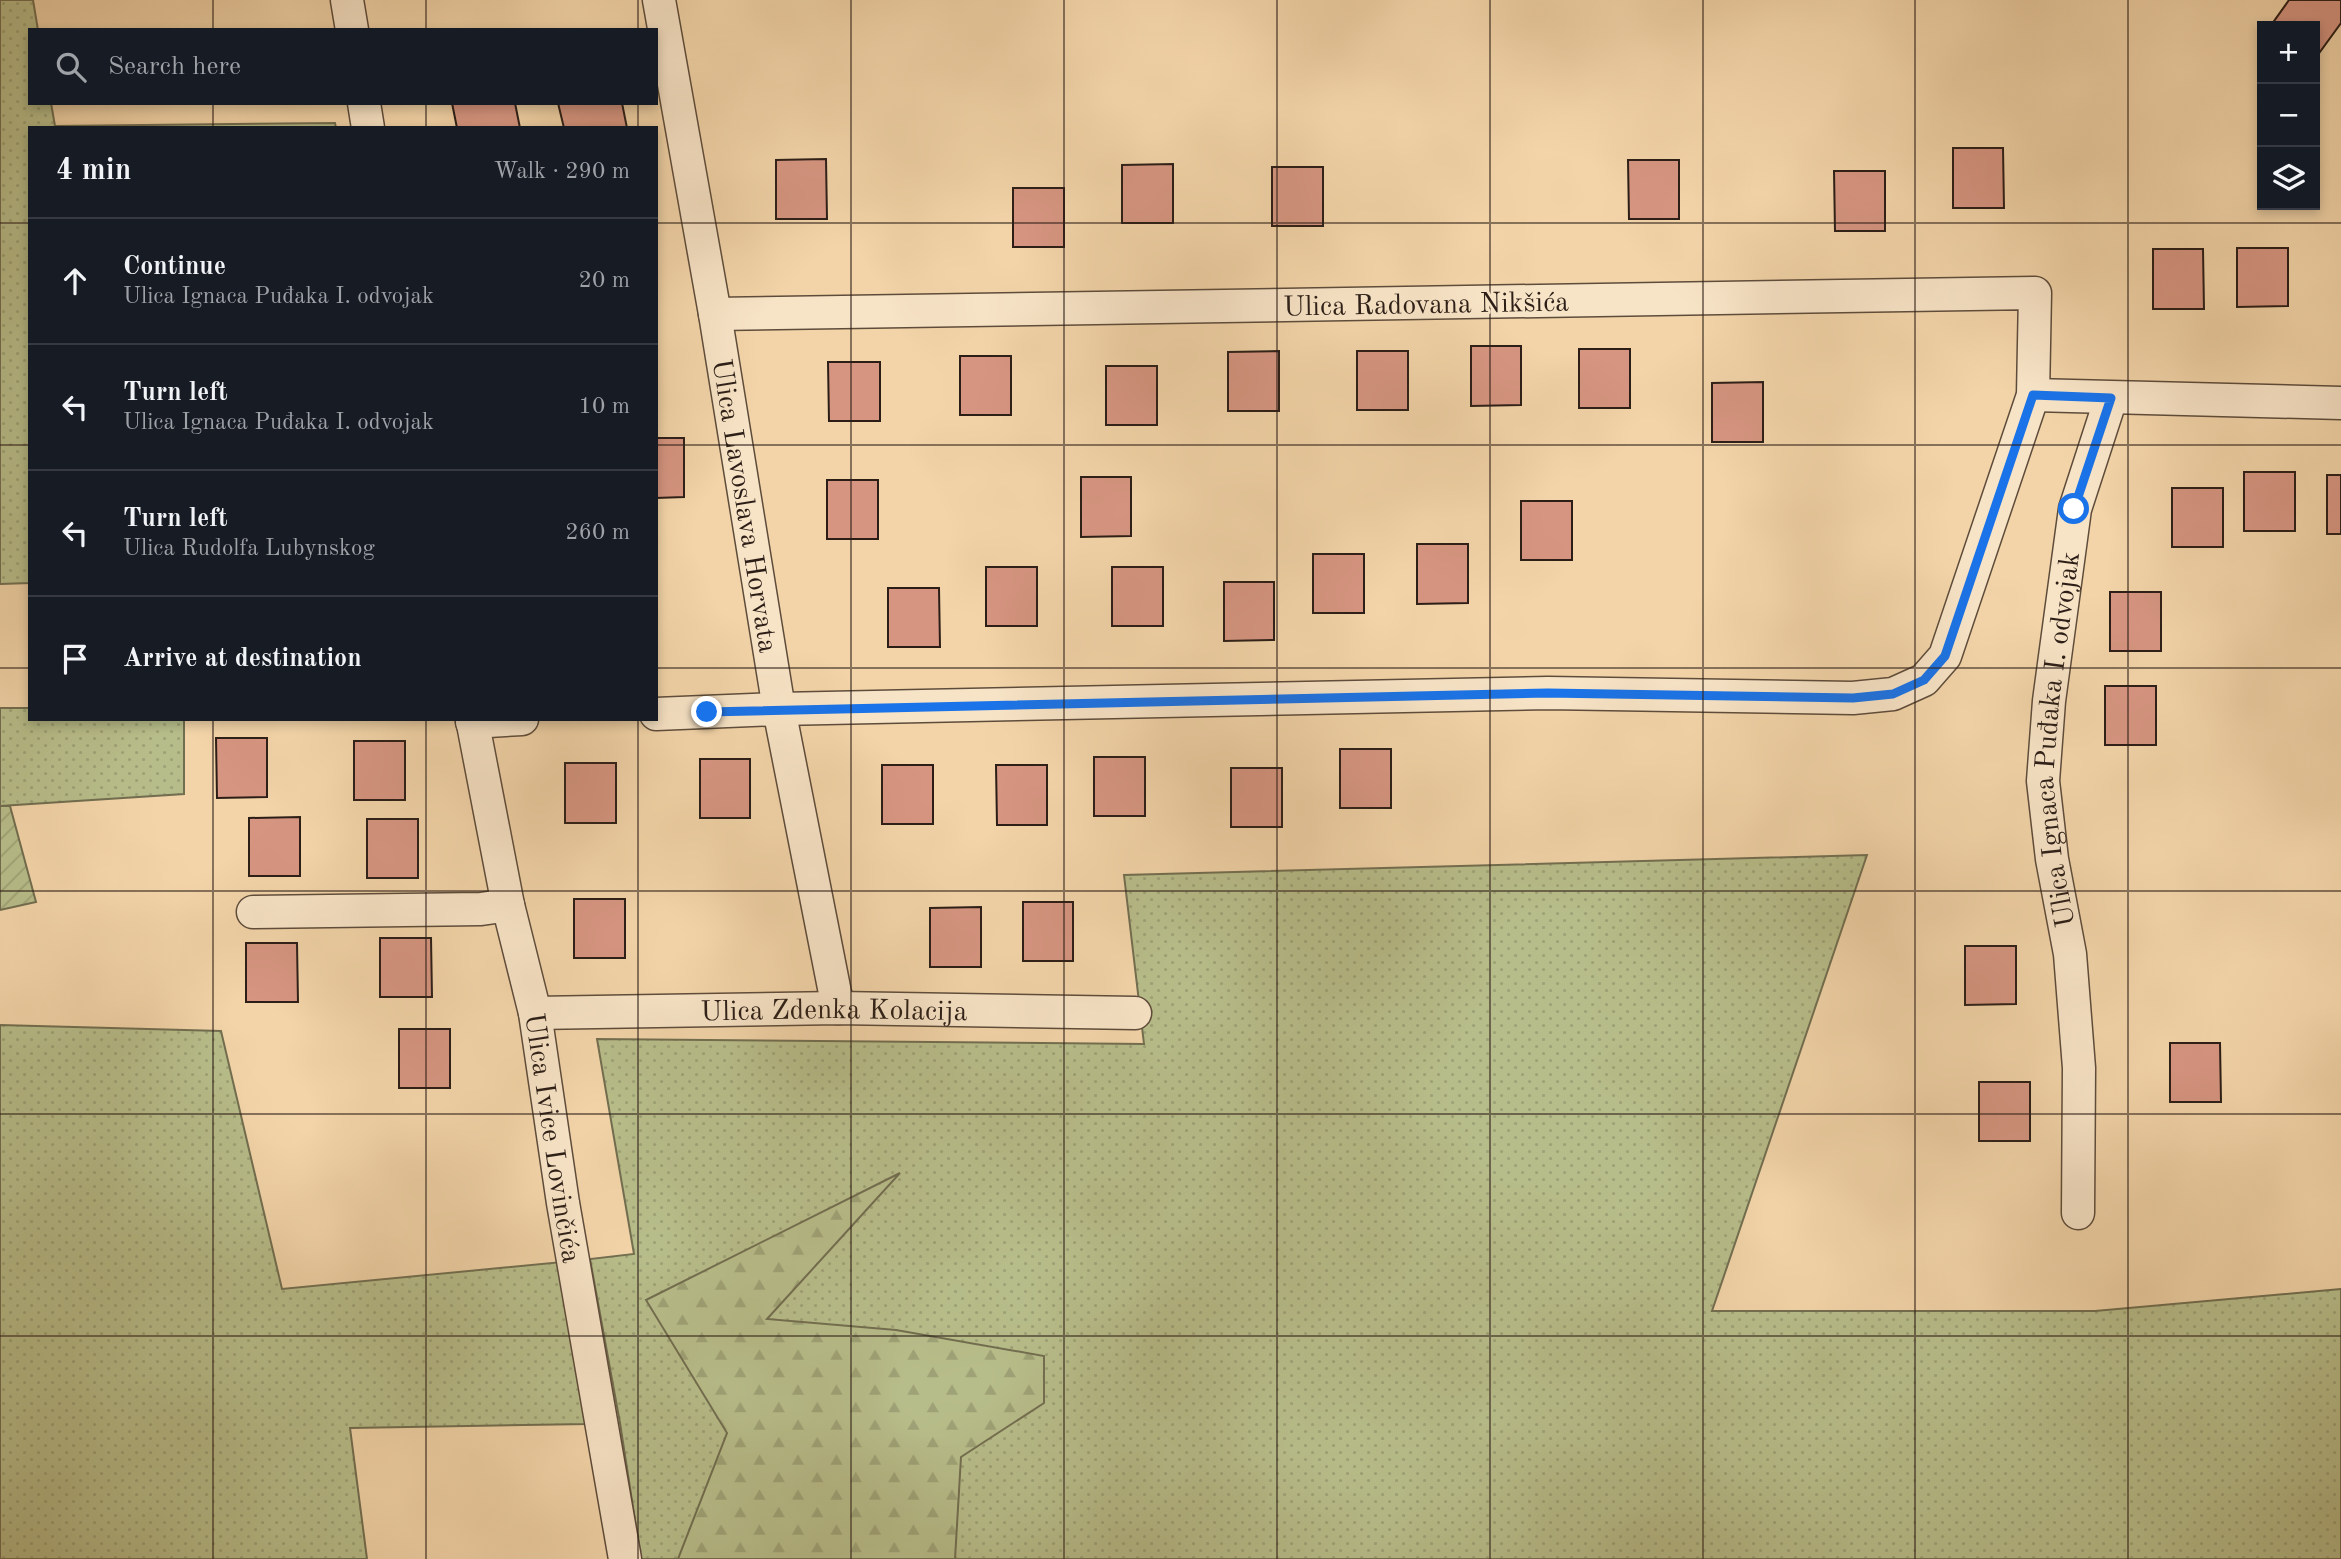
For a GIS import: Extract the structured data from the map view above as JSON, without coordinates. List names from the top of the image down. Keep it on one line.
{"streets":{"street":["Ulica Radovana Nikšića","Ulica Lavoslava Horvata","Ulica Ignaca Puđaka I. odvojak","Ulica Zdenka Kolacija","Ulica Ivice Lovinčića"]},"crossings":[["Ulica Radovana Nikšića","Ulica Lavoslava Horvata"],["Ulica Lavoslava Horvata","Ulica Zdenka Kolacija"],["Ulica Zdenka Kolacija","Ulica Ivice Lovinčića"]],"page":{"map_buttons":["+","−"],"search":"Search here","heading":["4 min","Walk · 290 m"],"list":[["Continue","Ulica Ignaca Puđaka I. odvojak","20 m"],["Turn left","Ulica Ignaca Puđaka I. odvojak","10 m"],["Turn left","Ulica Rudolfa Lubynskog","260 m"],"Arrive at destination"]}}
